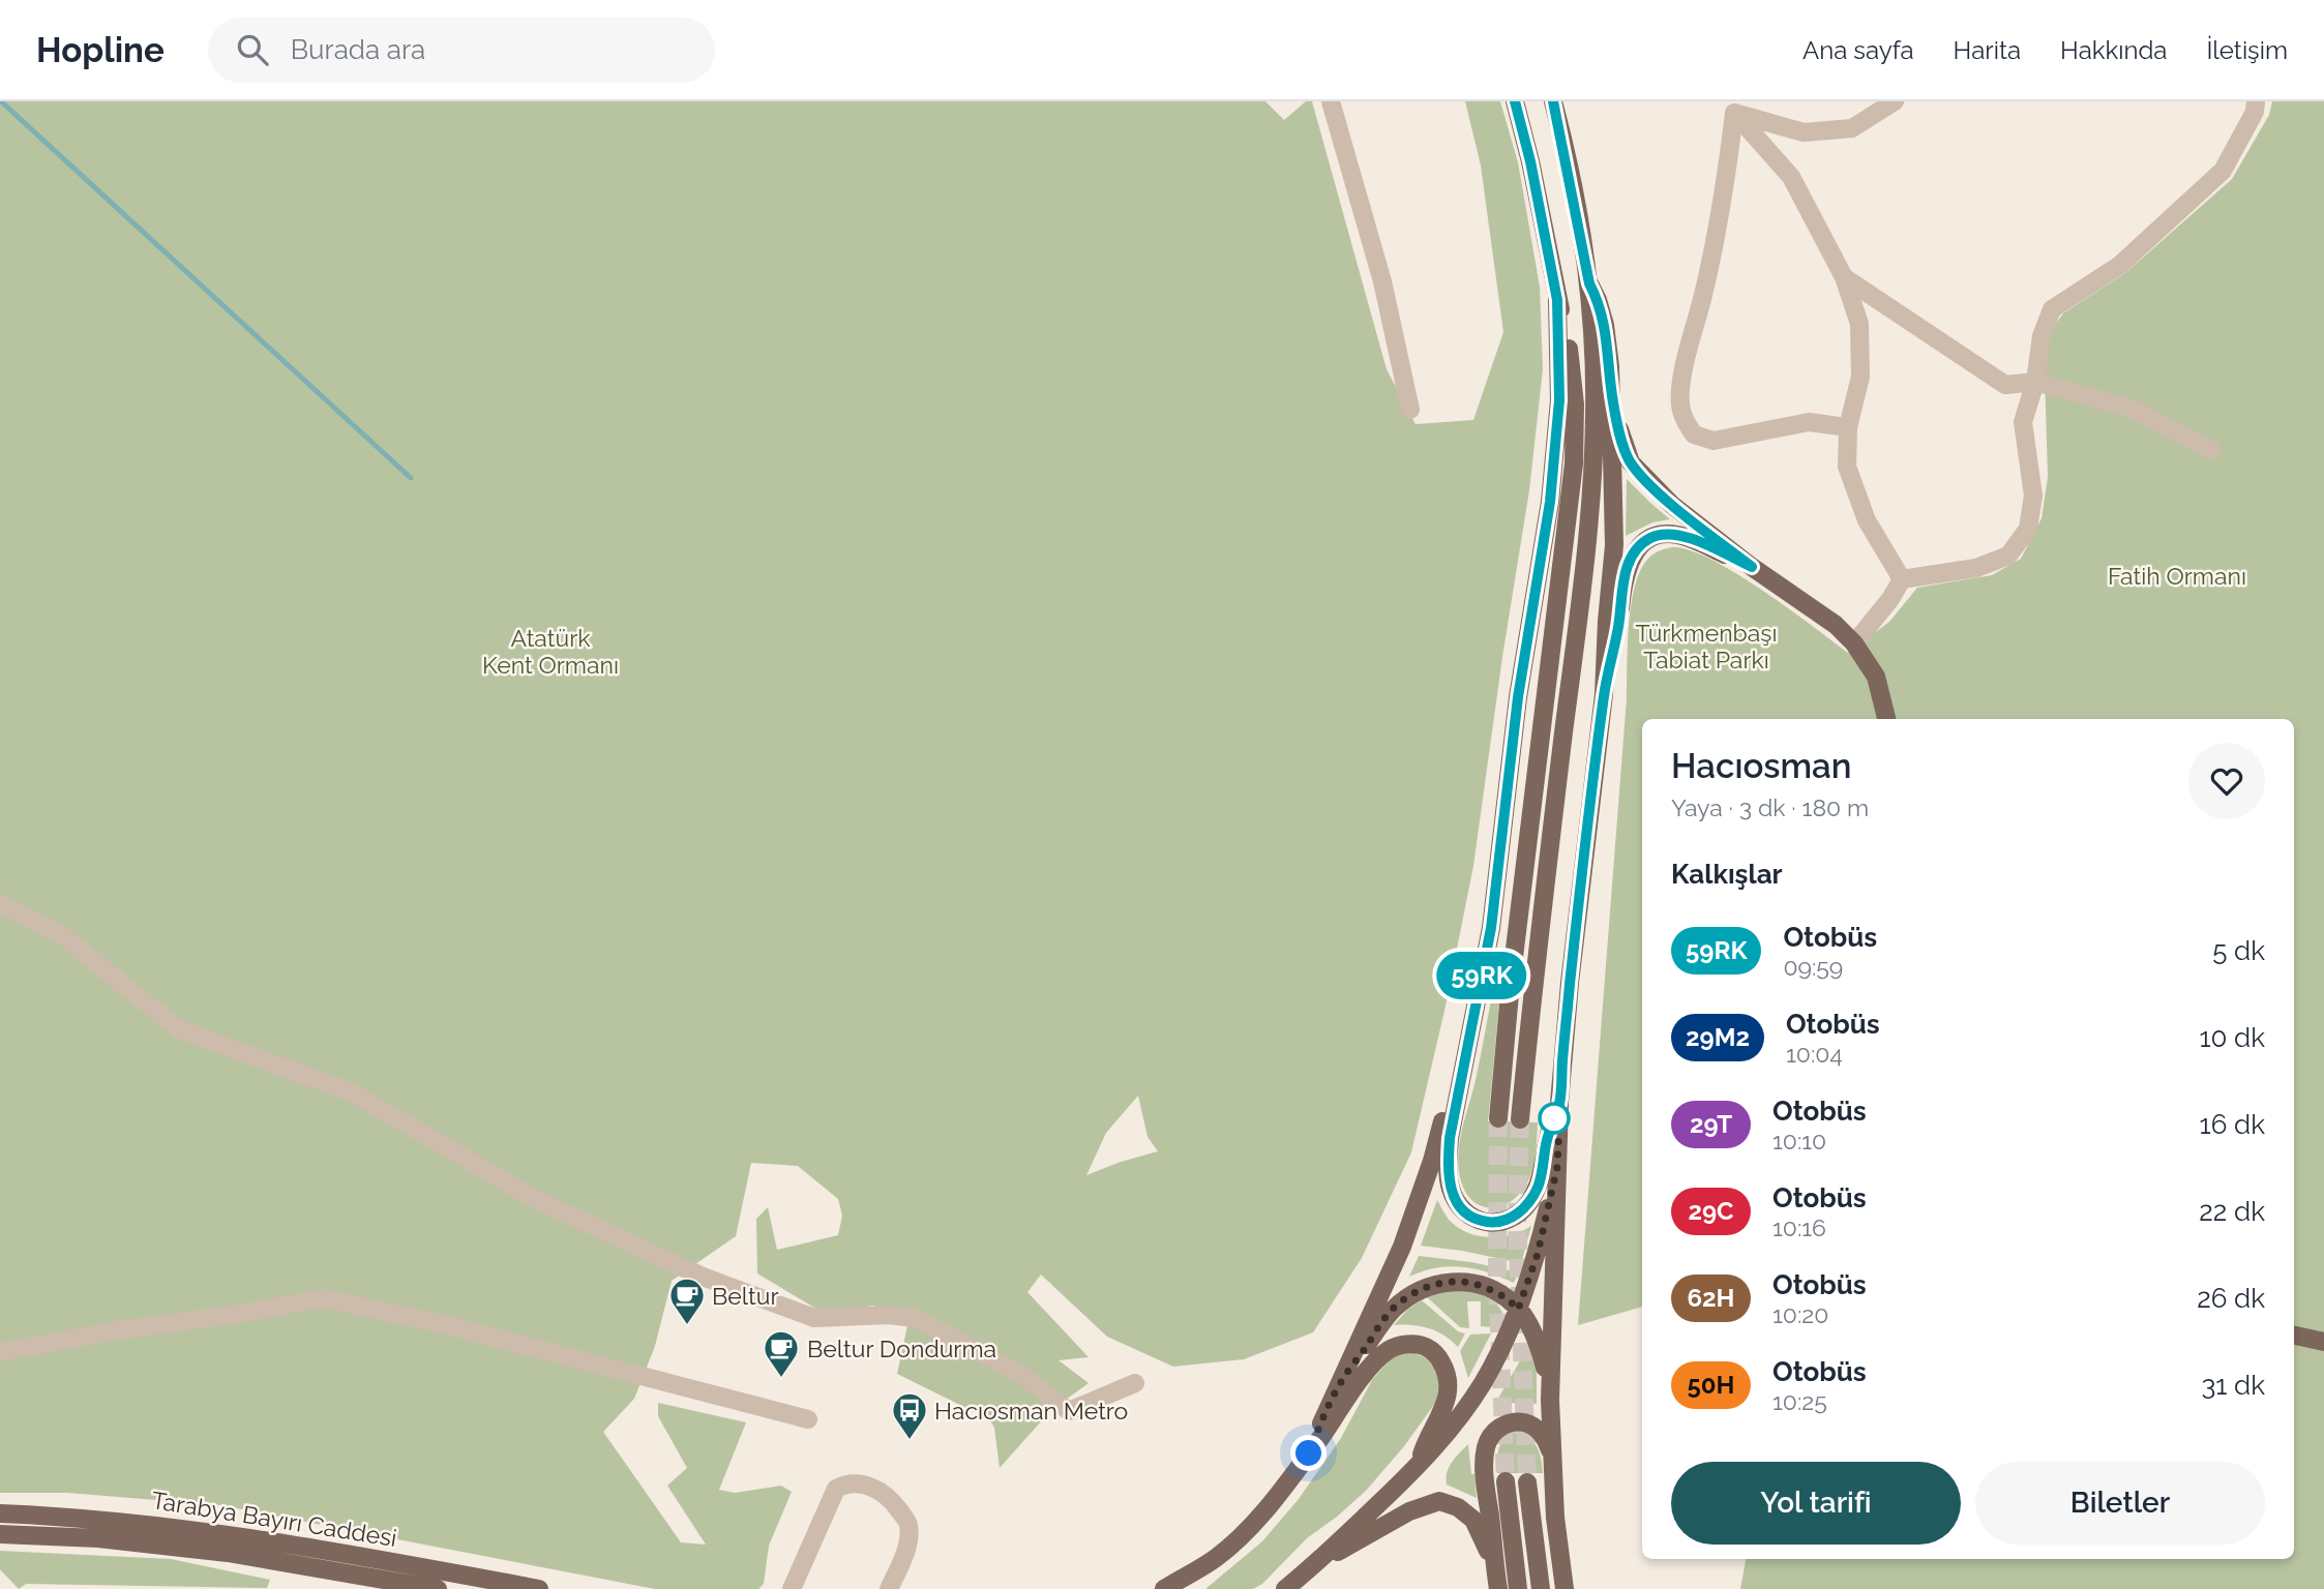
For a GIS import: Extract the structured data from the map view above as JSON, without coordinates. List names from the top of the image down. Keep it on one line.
{"streets":{"main road":["Tarabya Bayırı Caddesi"]},"parks":["Fatih Ormanı","Türkmenbaşı Tabiat Parkı","Atatürk Kent Ormanı"],"places":{"cafe":["Beltur","Beltur Dondurma"],"bus stop":["Hacıosman Metro"]},"lines":["bus line 59RK"],"page":{"header":"Hopline","search":"Burada ara","nav":["Ana sayfa","Harita","Hakkında","İletişim"],"on_map":"59RK","heading":[["Hacıosman","Yaya · 3 dk · 180 m"],"Kalkışlar"],"list":[{"mark":"59RK","name":"Otobüs","note":"09:59","value":"5 dk"},{"mark":"29M2","name":"Otobüs","note":"10:04","value":"10 dk"},{"mark":"29T","name":"Otobüs","note":"10:10","value":"16 dk"},{"mark":"29C","name":"Otobüs","note":"10:16","value":"22 dk"},{"mark":"62H","name":"Otobüs","note":"10:20","value":"26 dk"},{"mark":"50H","name":"Otobüs","note":"10:25","value":"31 dk"}],"buttons":["Yol tarifi","Biletler"]}}
